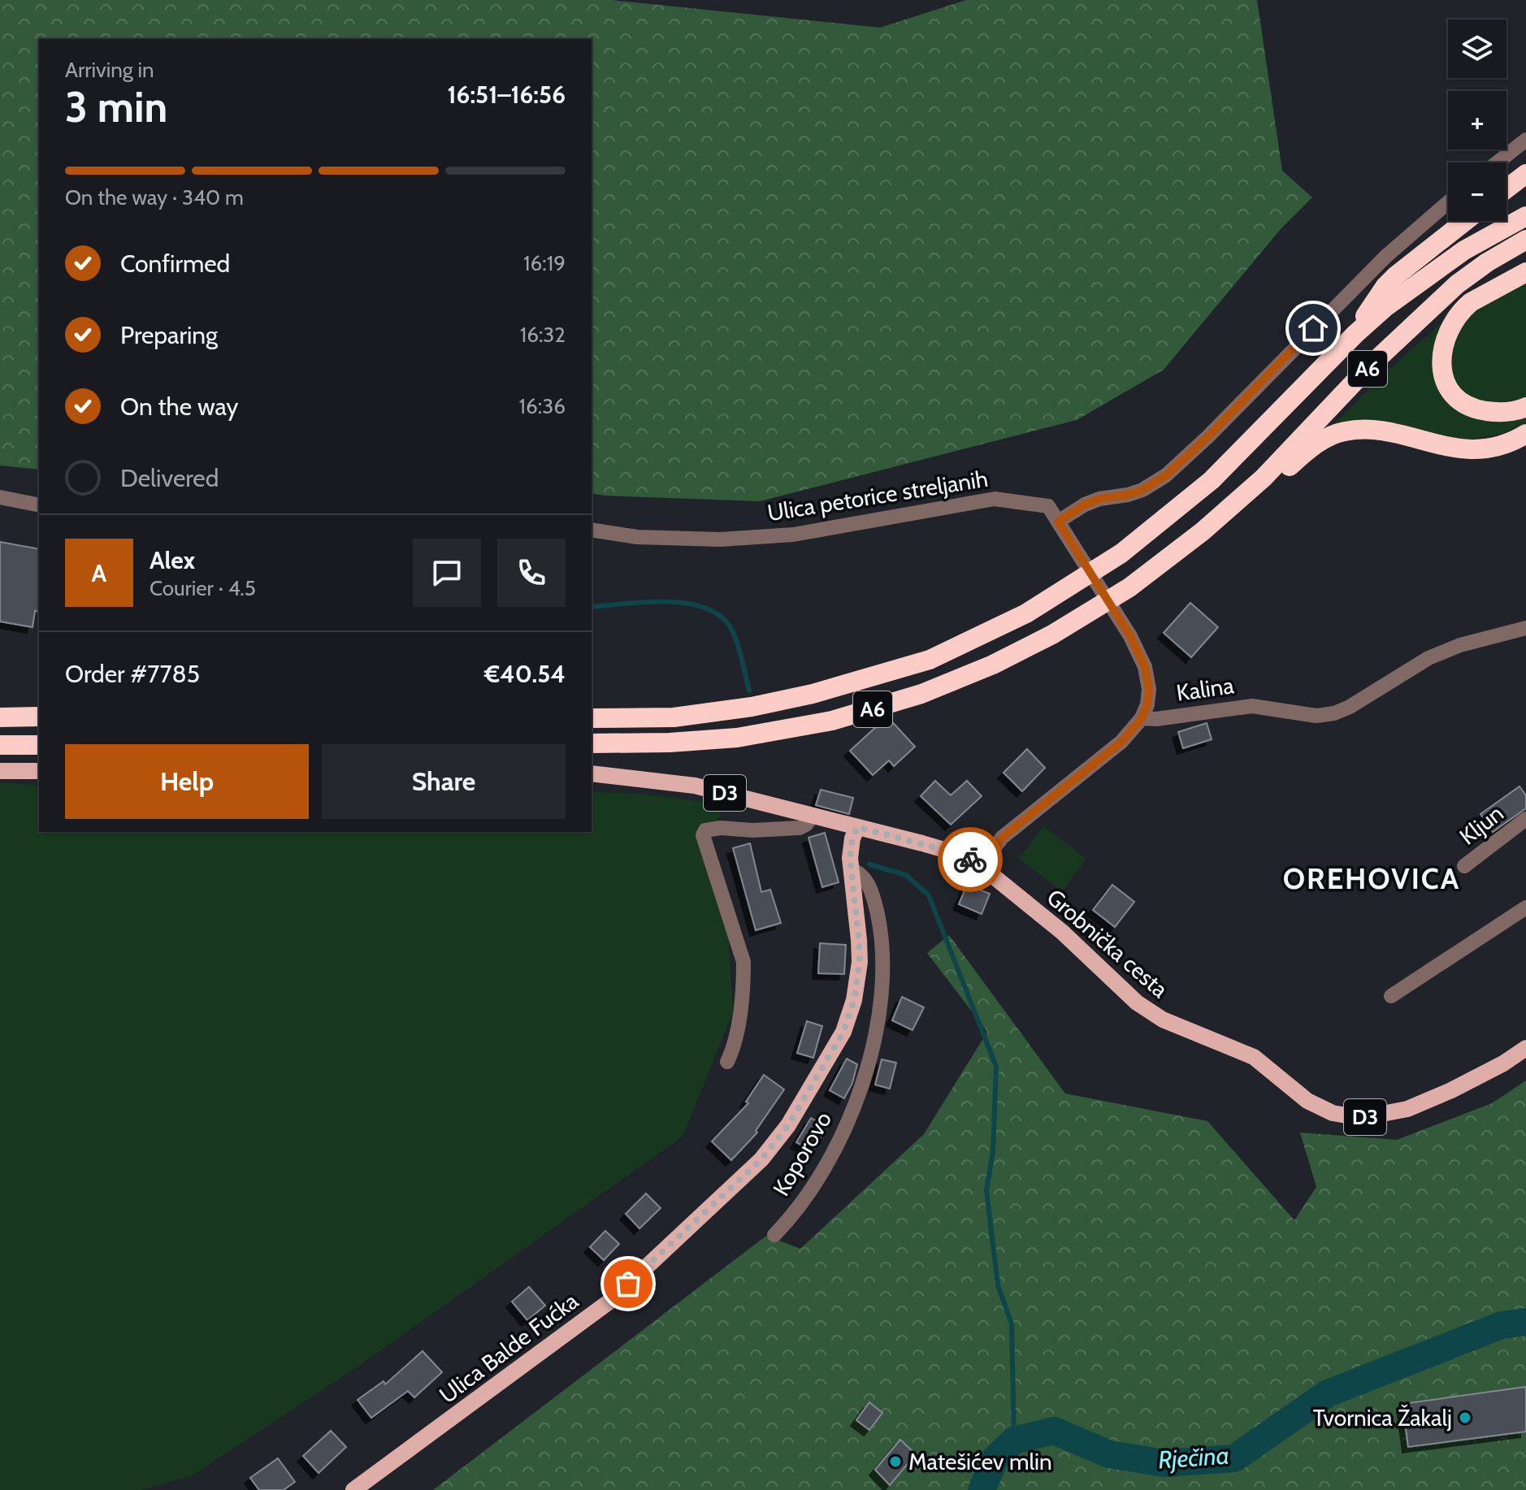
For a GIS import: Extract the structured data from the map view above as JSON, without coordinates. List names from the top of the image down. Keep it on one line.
{"streets":{"highway":["A6"],"main road":["D3","Grobnička cesta","Ulica Balde Fućka"],"street":["Ulica petorice streljanih","Kalina","Kljun","Koporovo"]},"crossings":[["Ulica petorice streljanih","Kalina"],["D3","Grobnička cesta"],["D3","Ulica Balde Fućka"],["Koporovo","Ulica Balde Fućka"]],"districts":["OREHOVICA"],"water":["Rječina"],"places":["Tvornica Žakalj","Matešićev mlin"],"page":{"map_buttons":["+","−"],"heading":["3 min","Arriving in","16:51–16:56"],"panel":["Alex","Courier · 4.5","Order #7785","€40.54"],"bar":"On the way · 340 m","list":[["Confirmed","16:19"],["Preparing","16:32"],["On the way","16:36"],"Delivered"],"round":"A","buttons":["Help","Share"]}}
